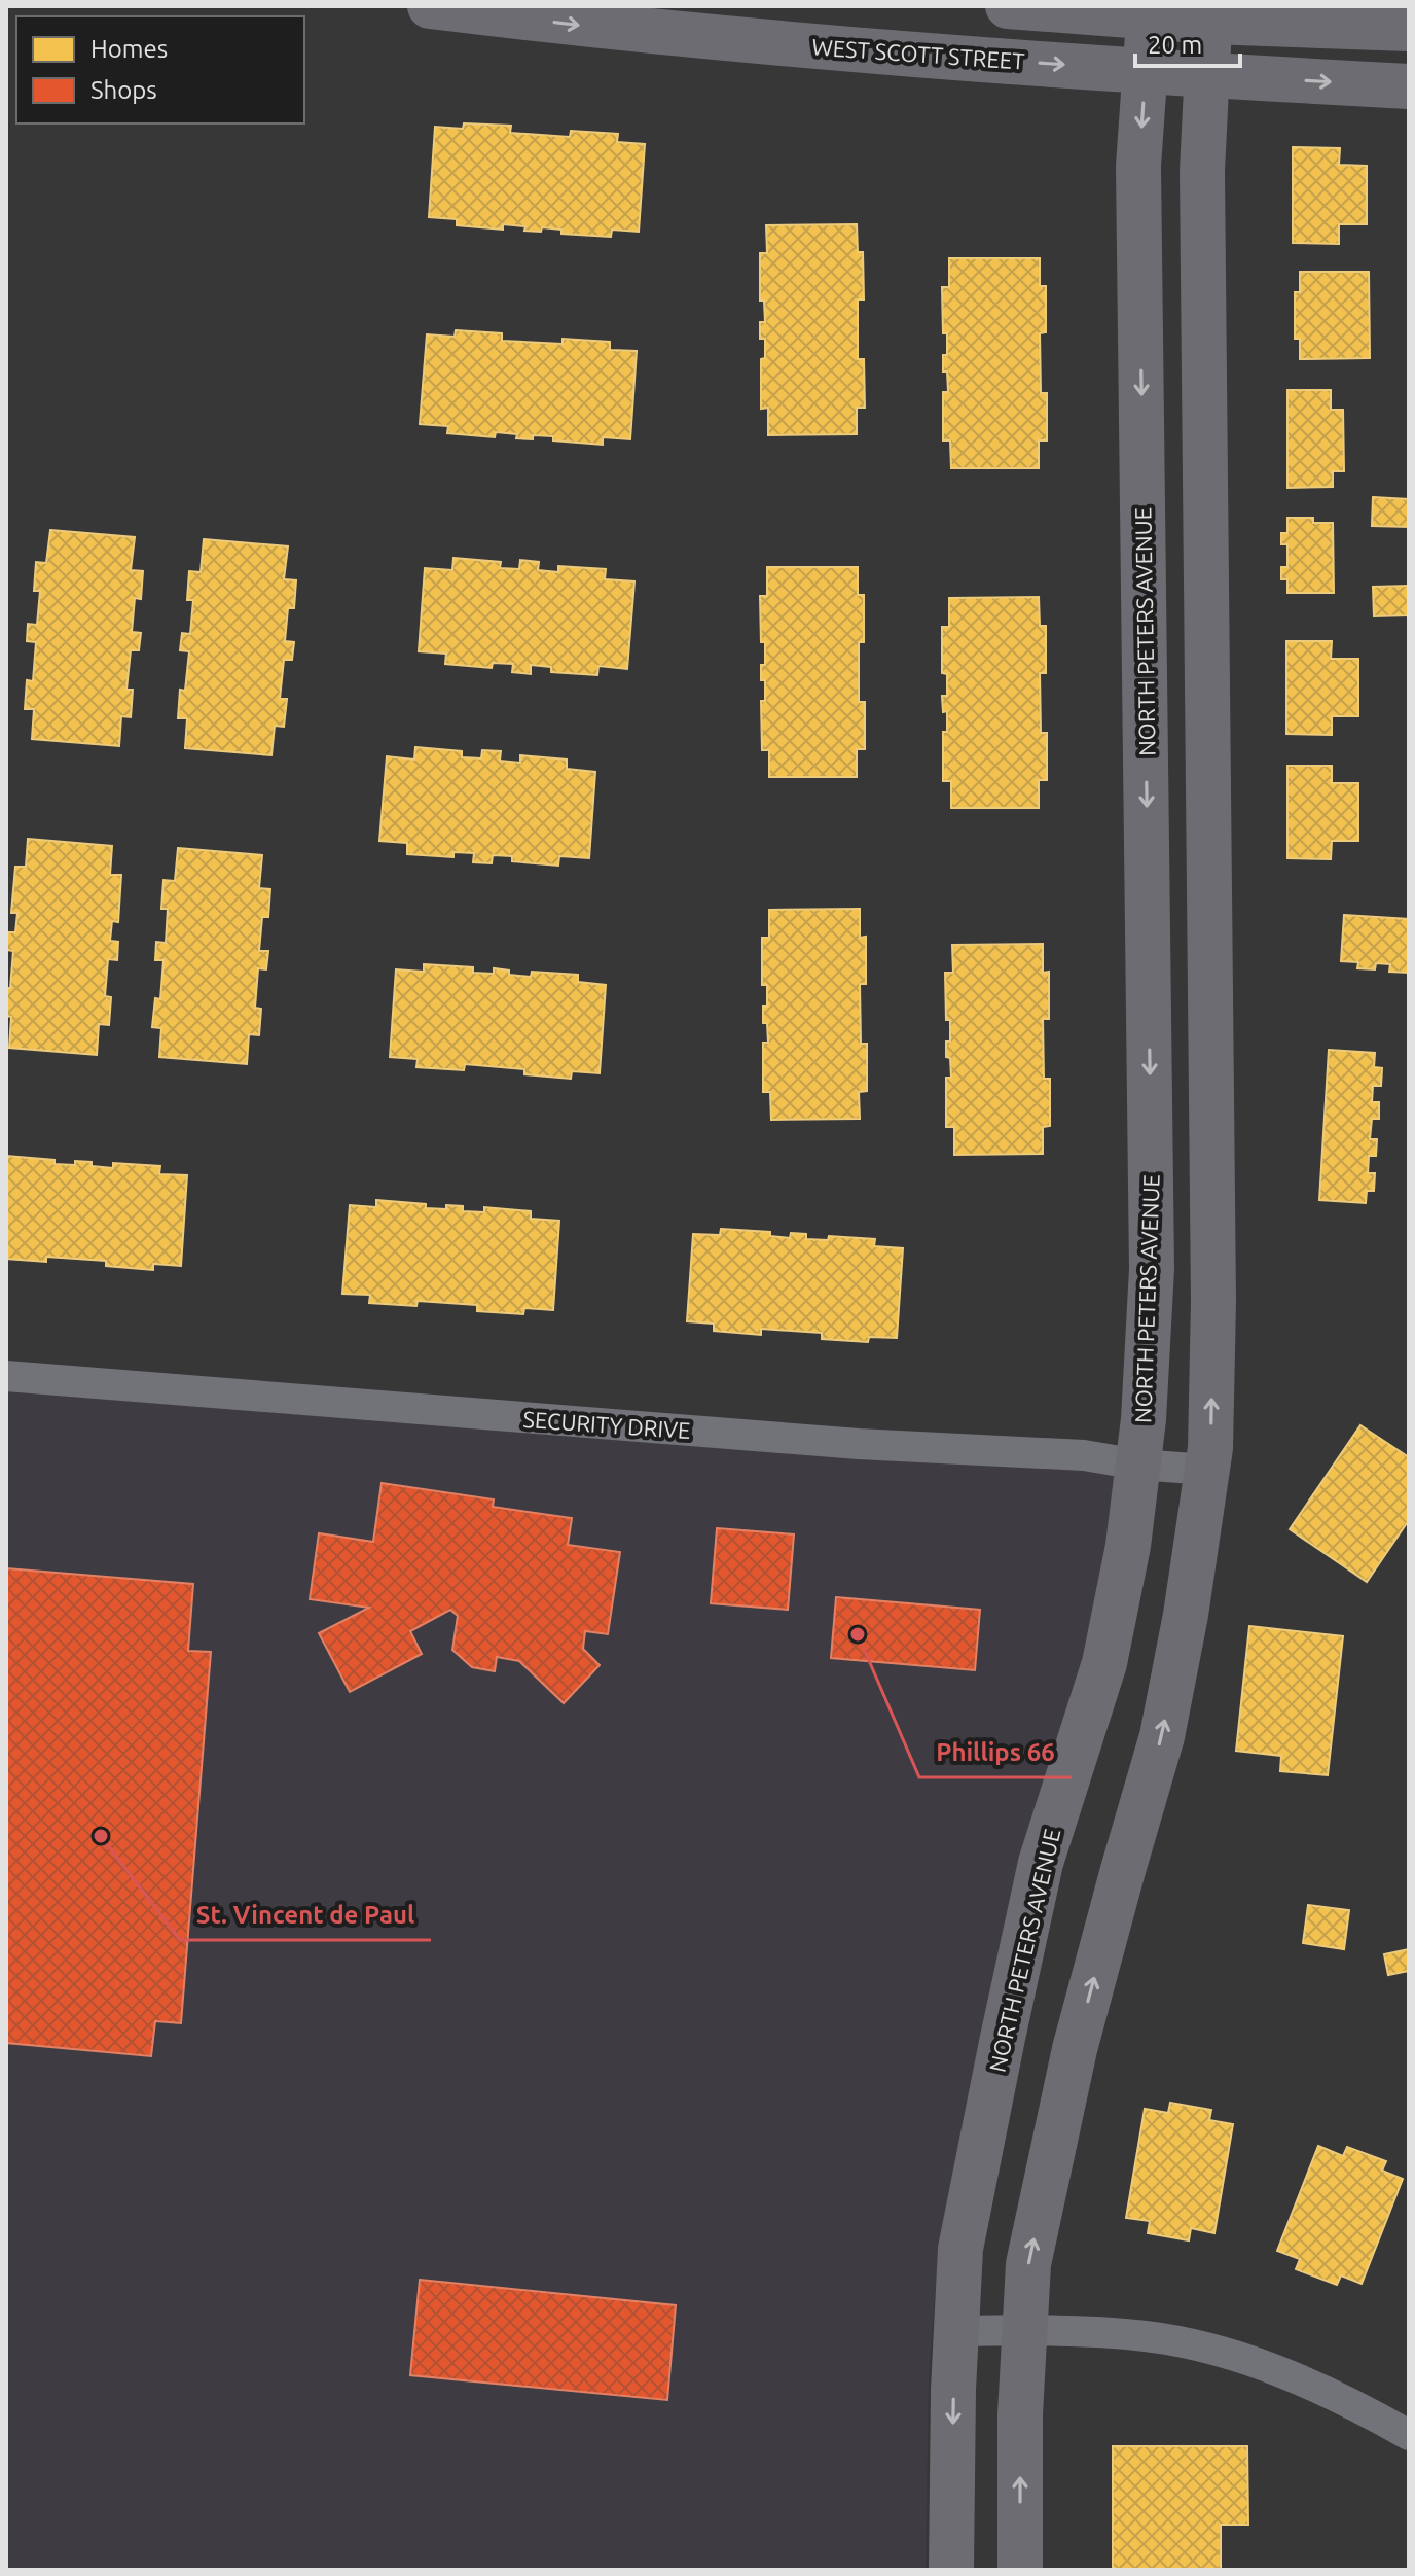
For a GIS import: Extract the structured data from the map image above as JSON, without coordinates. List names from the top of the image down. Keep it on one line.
{"streets":{"main road":["WEST SCOTT STREET","NORTH PETERS AVENUE"],"street":["SECURITY DRIVE"]},"crossings":[["WEST SCOTT STREET","NORTH PETERS AVENUE"],["NORTH PETERS AVENUE","SECURITY DRIVE"]],"places":["Phillips 66","St. Vincent de Paul"],"legend":["Homes","Shops"],"scale_bar":"20 m"}
